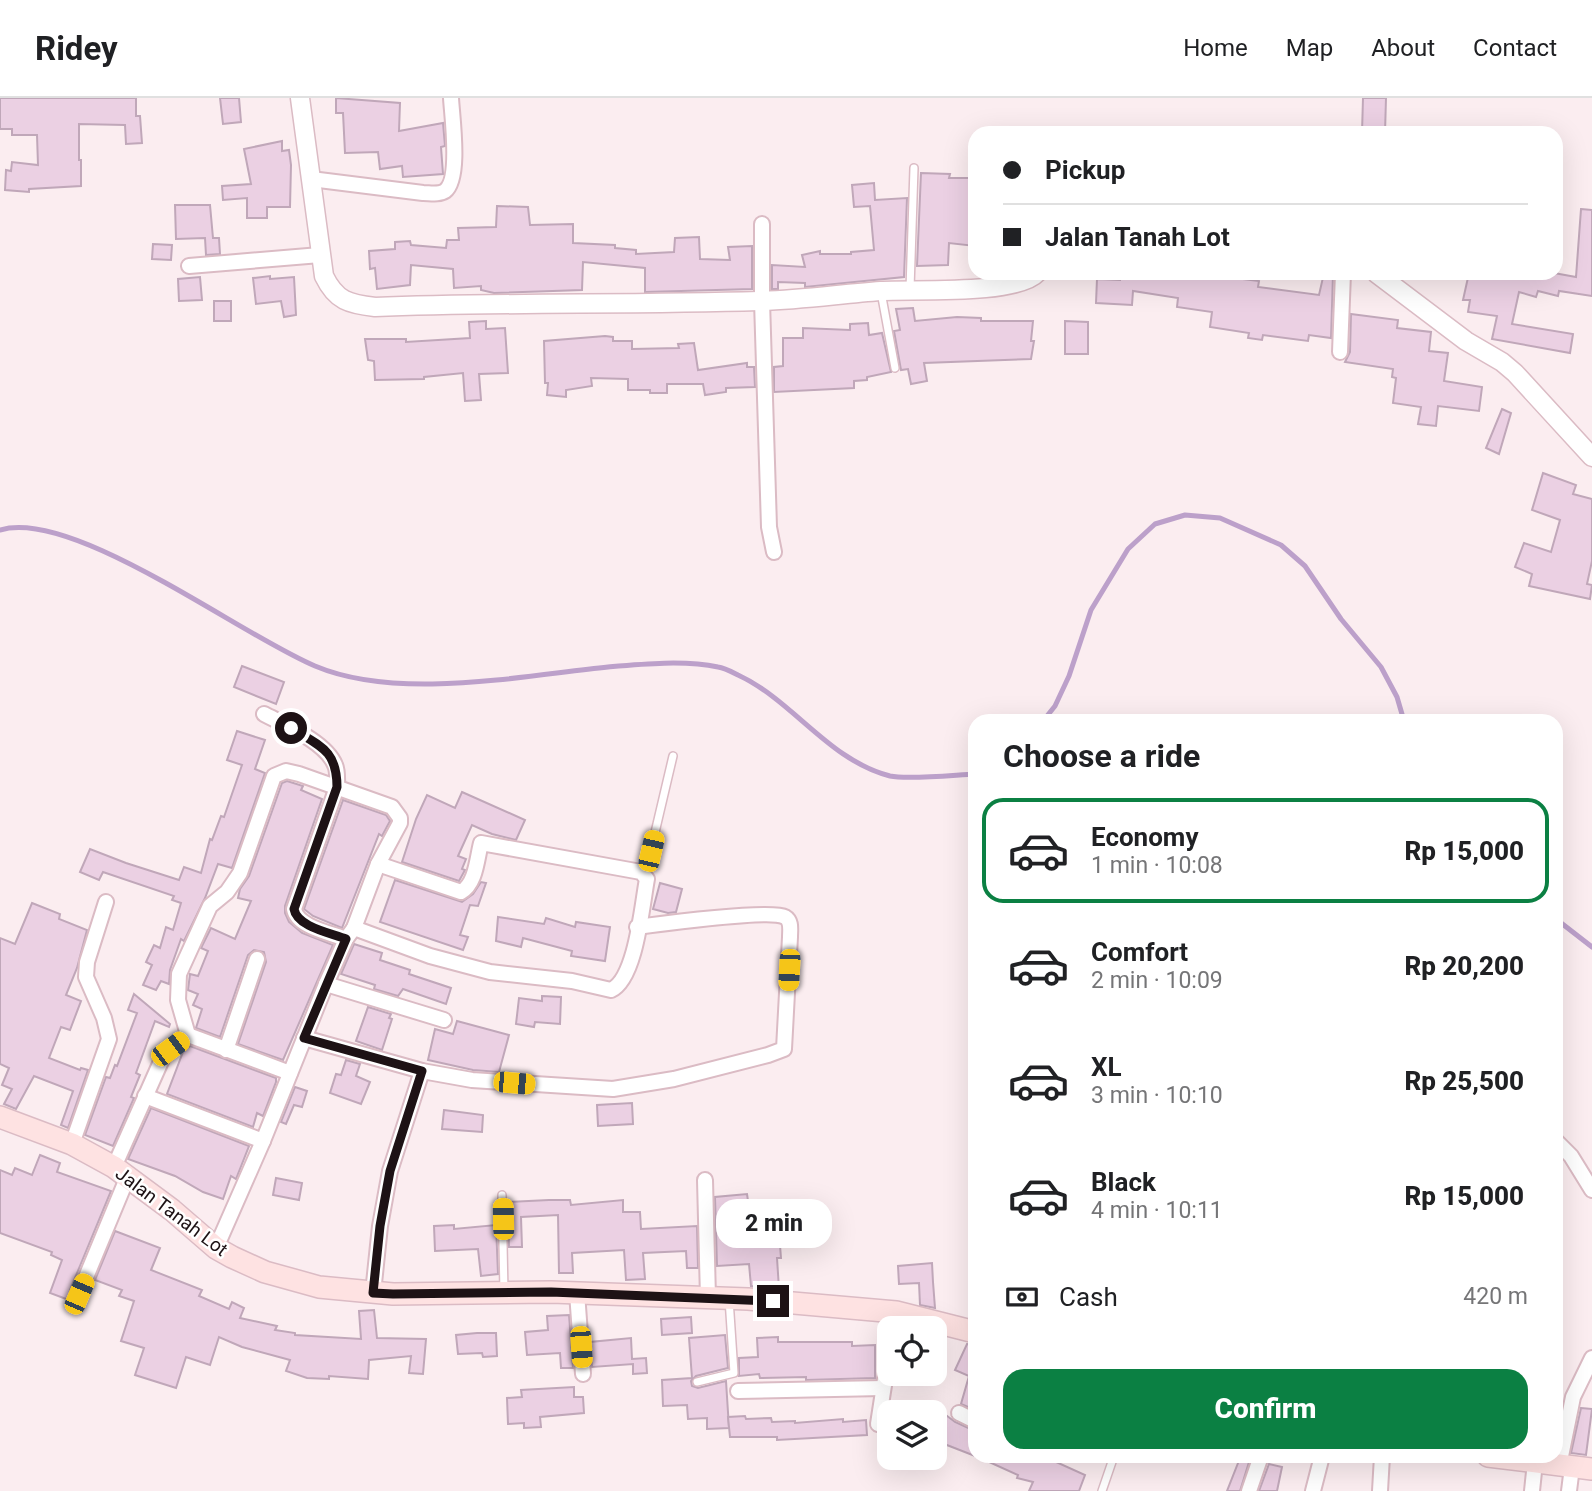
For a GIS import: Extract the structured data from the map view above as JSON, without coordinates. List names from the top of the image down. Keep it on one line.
{"streets":{"main road":["Jalan Tanah Lot"]},"page":{"header":"Ridey","nav":["Home","Map","About","Contact"],"banner":["Pickup","Jalan Tanah Lot"],"heading":"Choose a ride","list":[{"name":"Economy","note":"1 min · 10:08","value":"Rp 15,000"},{"name":"Comfort","note":"2 min · 10:09","value":"Rp 20,200"},{"name":"XL","note":"3 min · 10:10","value":"Rp 25,500"},{"name":"Black","note":"4 min · 10:11","value":"Rp 15,000"}],"bubble":"2 min","pay":["Cash","420 m"],"buttons":"Confirm"}}
